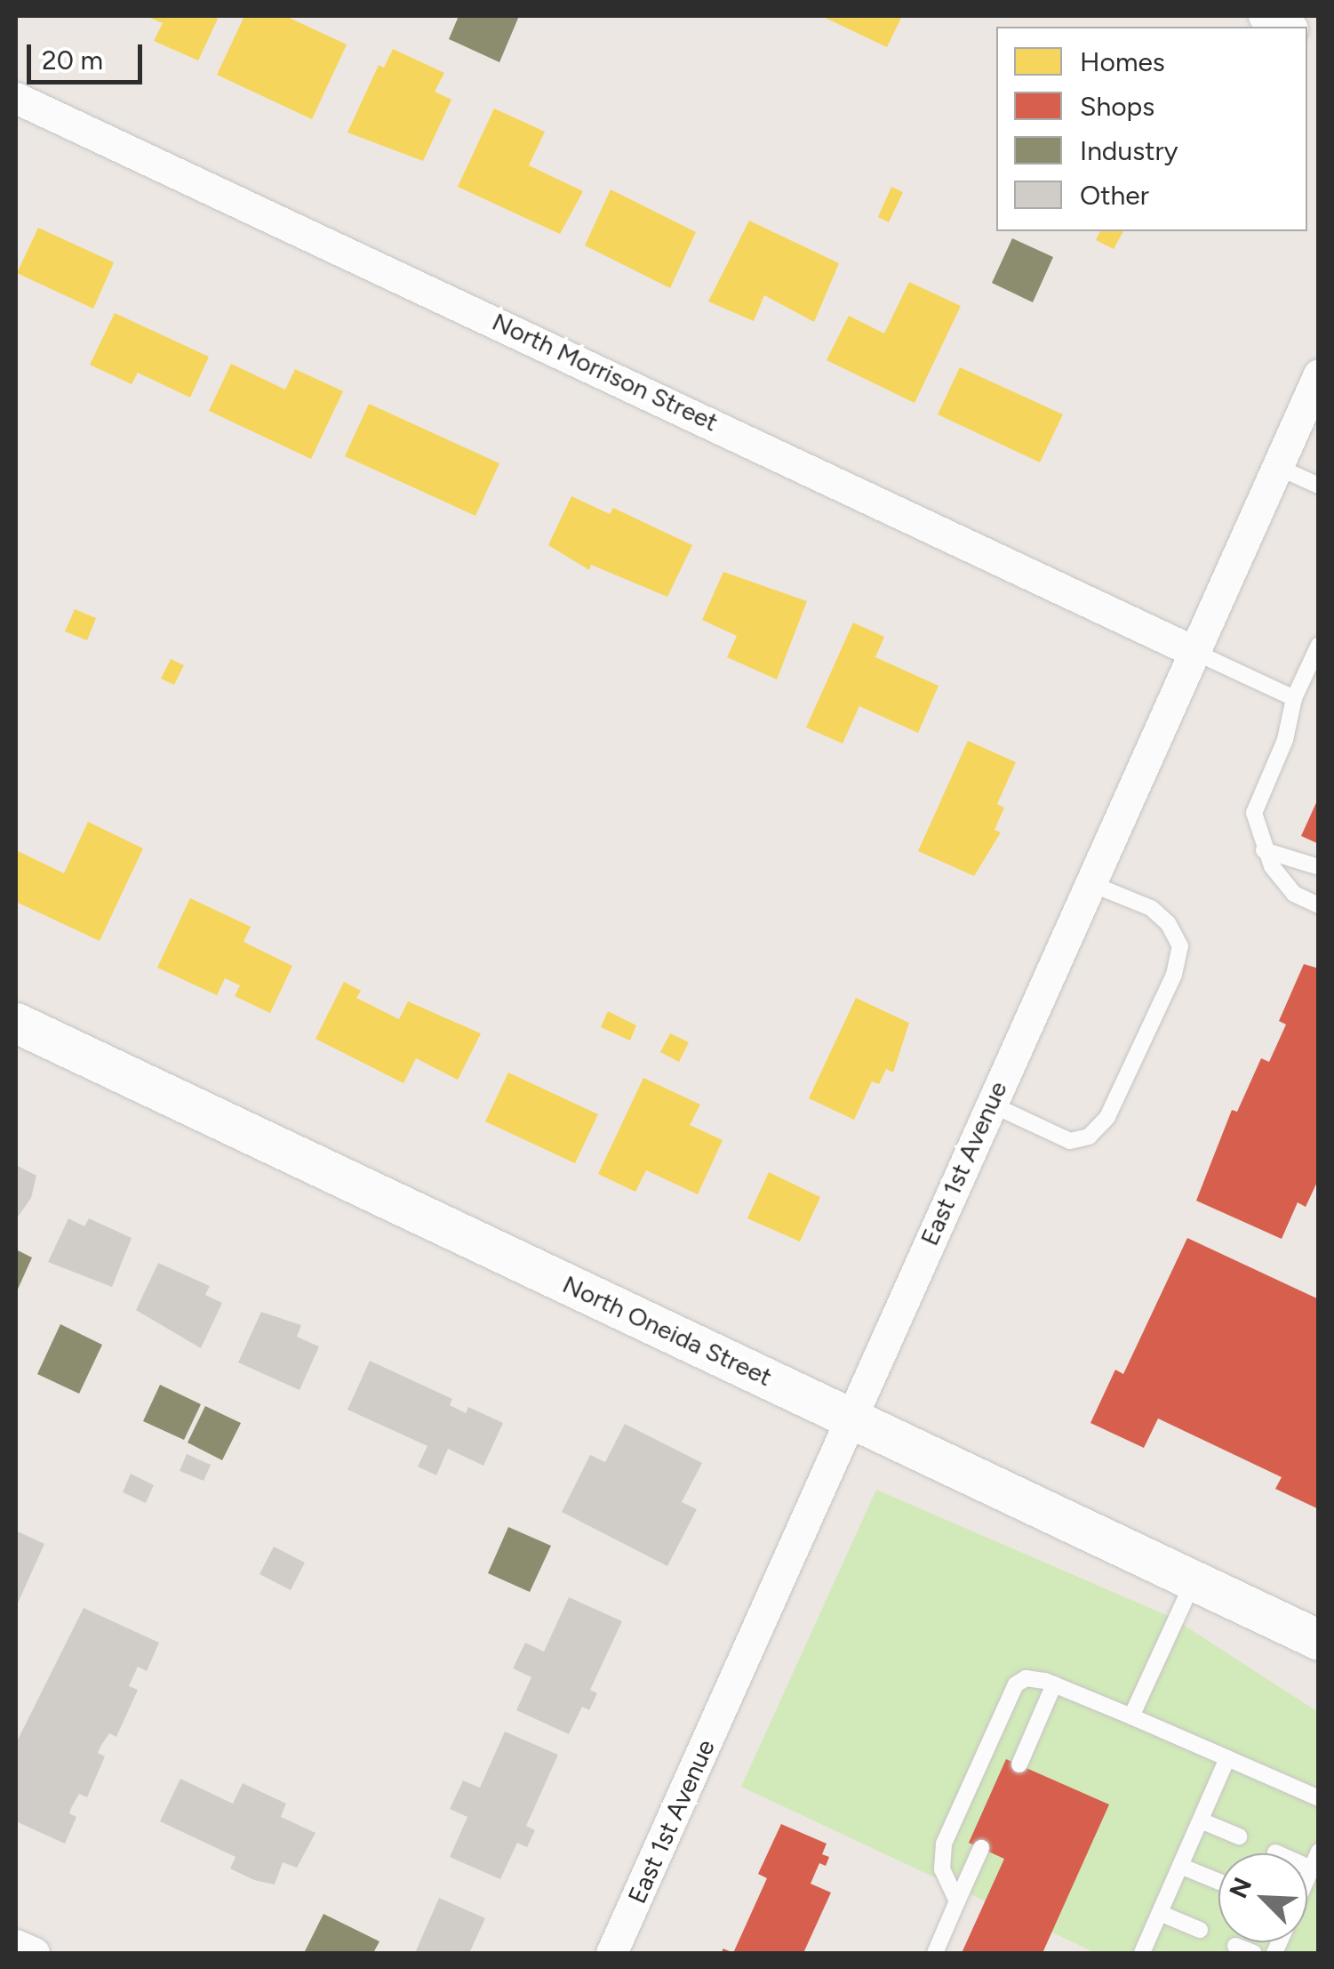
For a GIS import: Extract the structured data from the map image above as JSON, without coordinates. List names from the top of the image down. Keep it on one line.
{"streets":{"street":["North Morrison Street","East 1st Avenue","North Oneida Street"]},"crossings":[["North Morrison Street","East 1st Avenue"],["East 1st Avenue","North Oneida Street"]],"legend":["Homes","Shops","Industry","Other"],"scale_bar":"20 m","north":"top left"}
